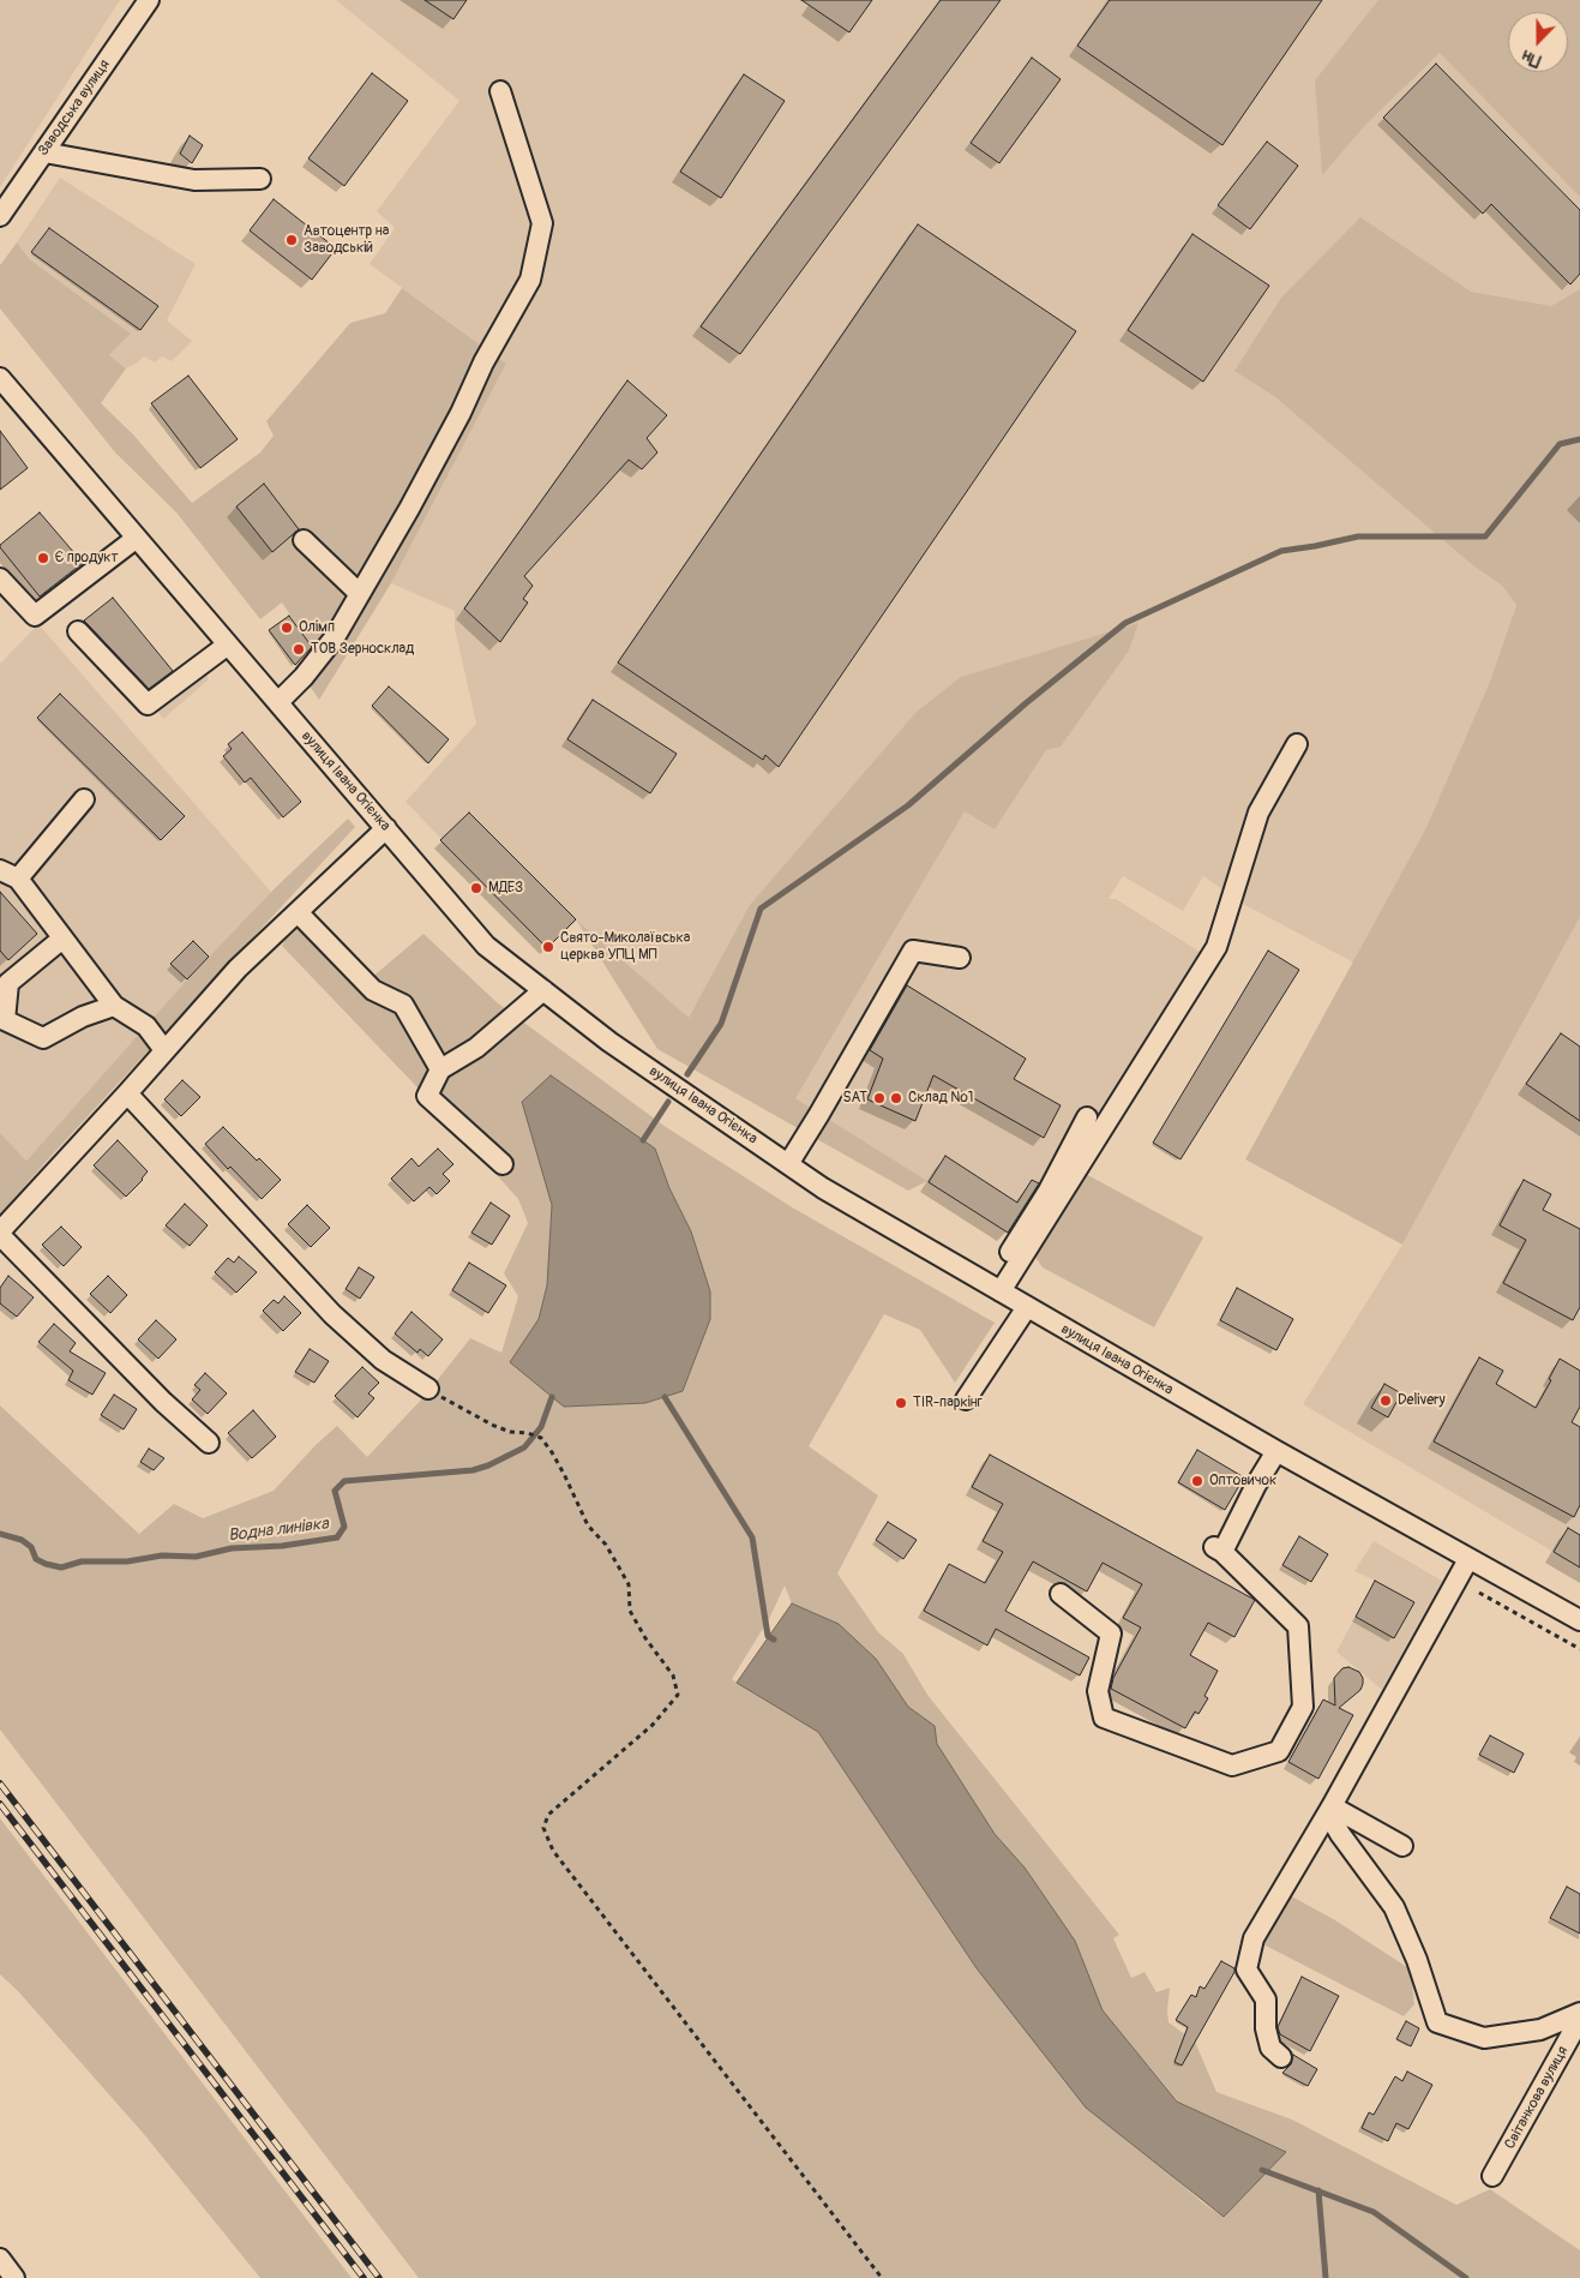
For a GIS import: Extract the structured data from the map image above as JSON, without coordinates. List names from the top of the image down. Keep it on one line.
{"streets":{"street":["Заводська вулиця","вулиця Івана Огієнка","Світанкова вулиця"]},"water":["Водна линівка"],"places":["Автоцентр на Заводській","Є продукт","Олімп","ТОВ Зерносклад","МДЕЗ","Свято-Миколаївська церква УПЦ МП","SAT","Склад №1","Delivery","TIR-паркінг","Оптовичок"],"north":"bottom"}
